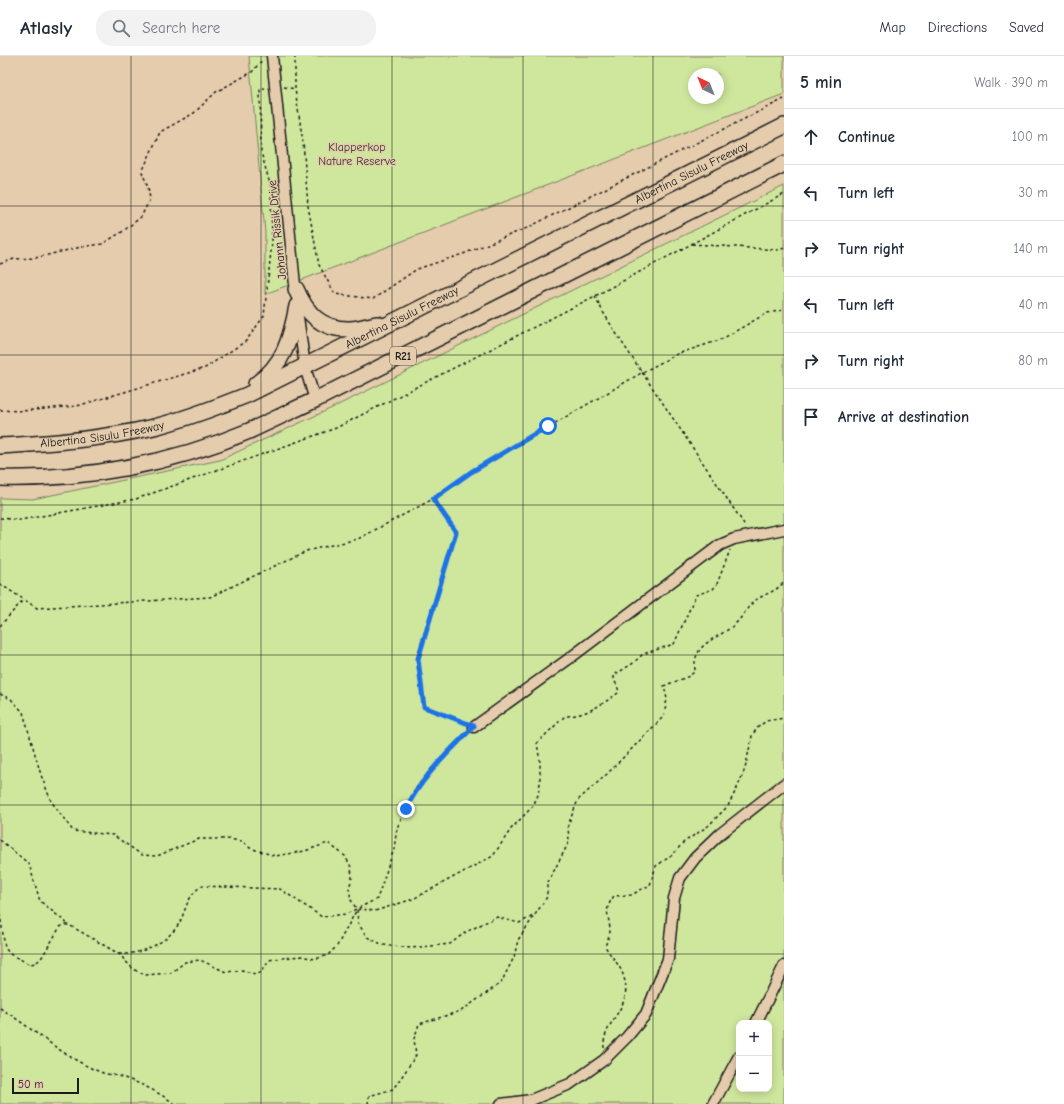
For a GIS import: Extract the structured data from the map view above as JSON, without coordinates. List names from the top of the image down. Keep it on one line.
{"streets":{"highway":["Albertina Sisulu Freeway","R21"],"street":["Johann Rissik Drive"]},"crossings":[["Albertina Sisulu Freeway","Johann Rissik Drive"],["Johann Rissik Drive","R21"]],"parks":["Klapperkop Nature Reserve"],"scale_bar":"50 m","north":"top left","page":{"header":"Atlasly","search":"Search here","nav":["Map","Directions","Saved"],"heading":["5 min","Walk · 390 m"],"list":[["Continue","100 m"],["Turn left","30 m"],["Turn right","140 m"],["Turn left","40 m"],["Turn right","80 m"],"Arrive at destination"],"map_buttons":["+","−"],"scale":"50 m"}}
